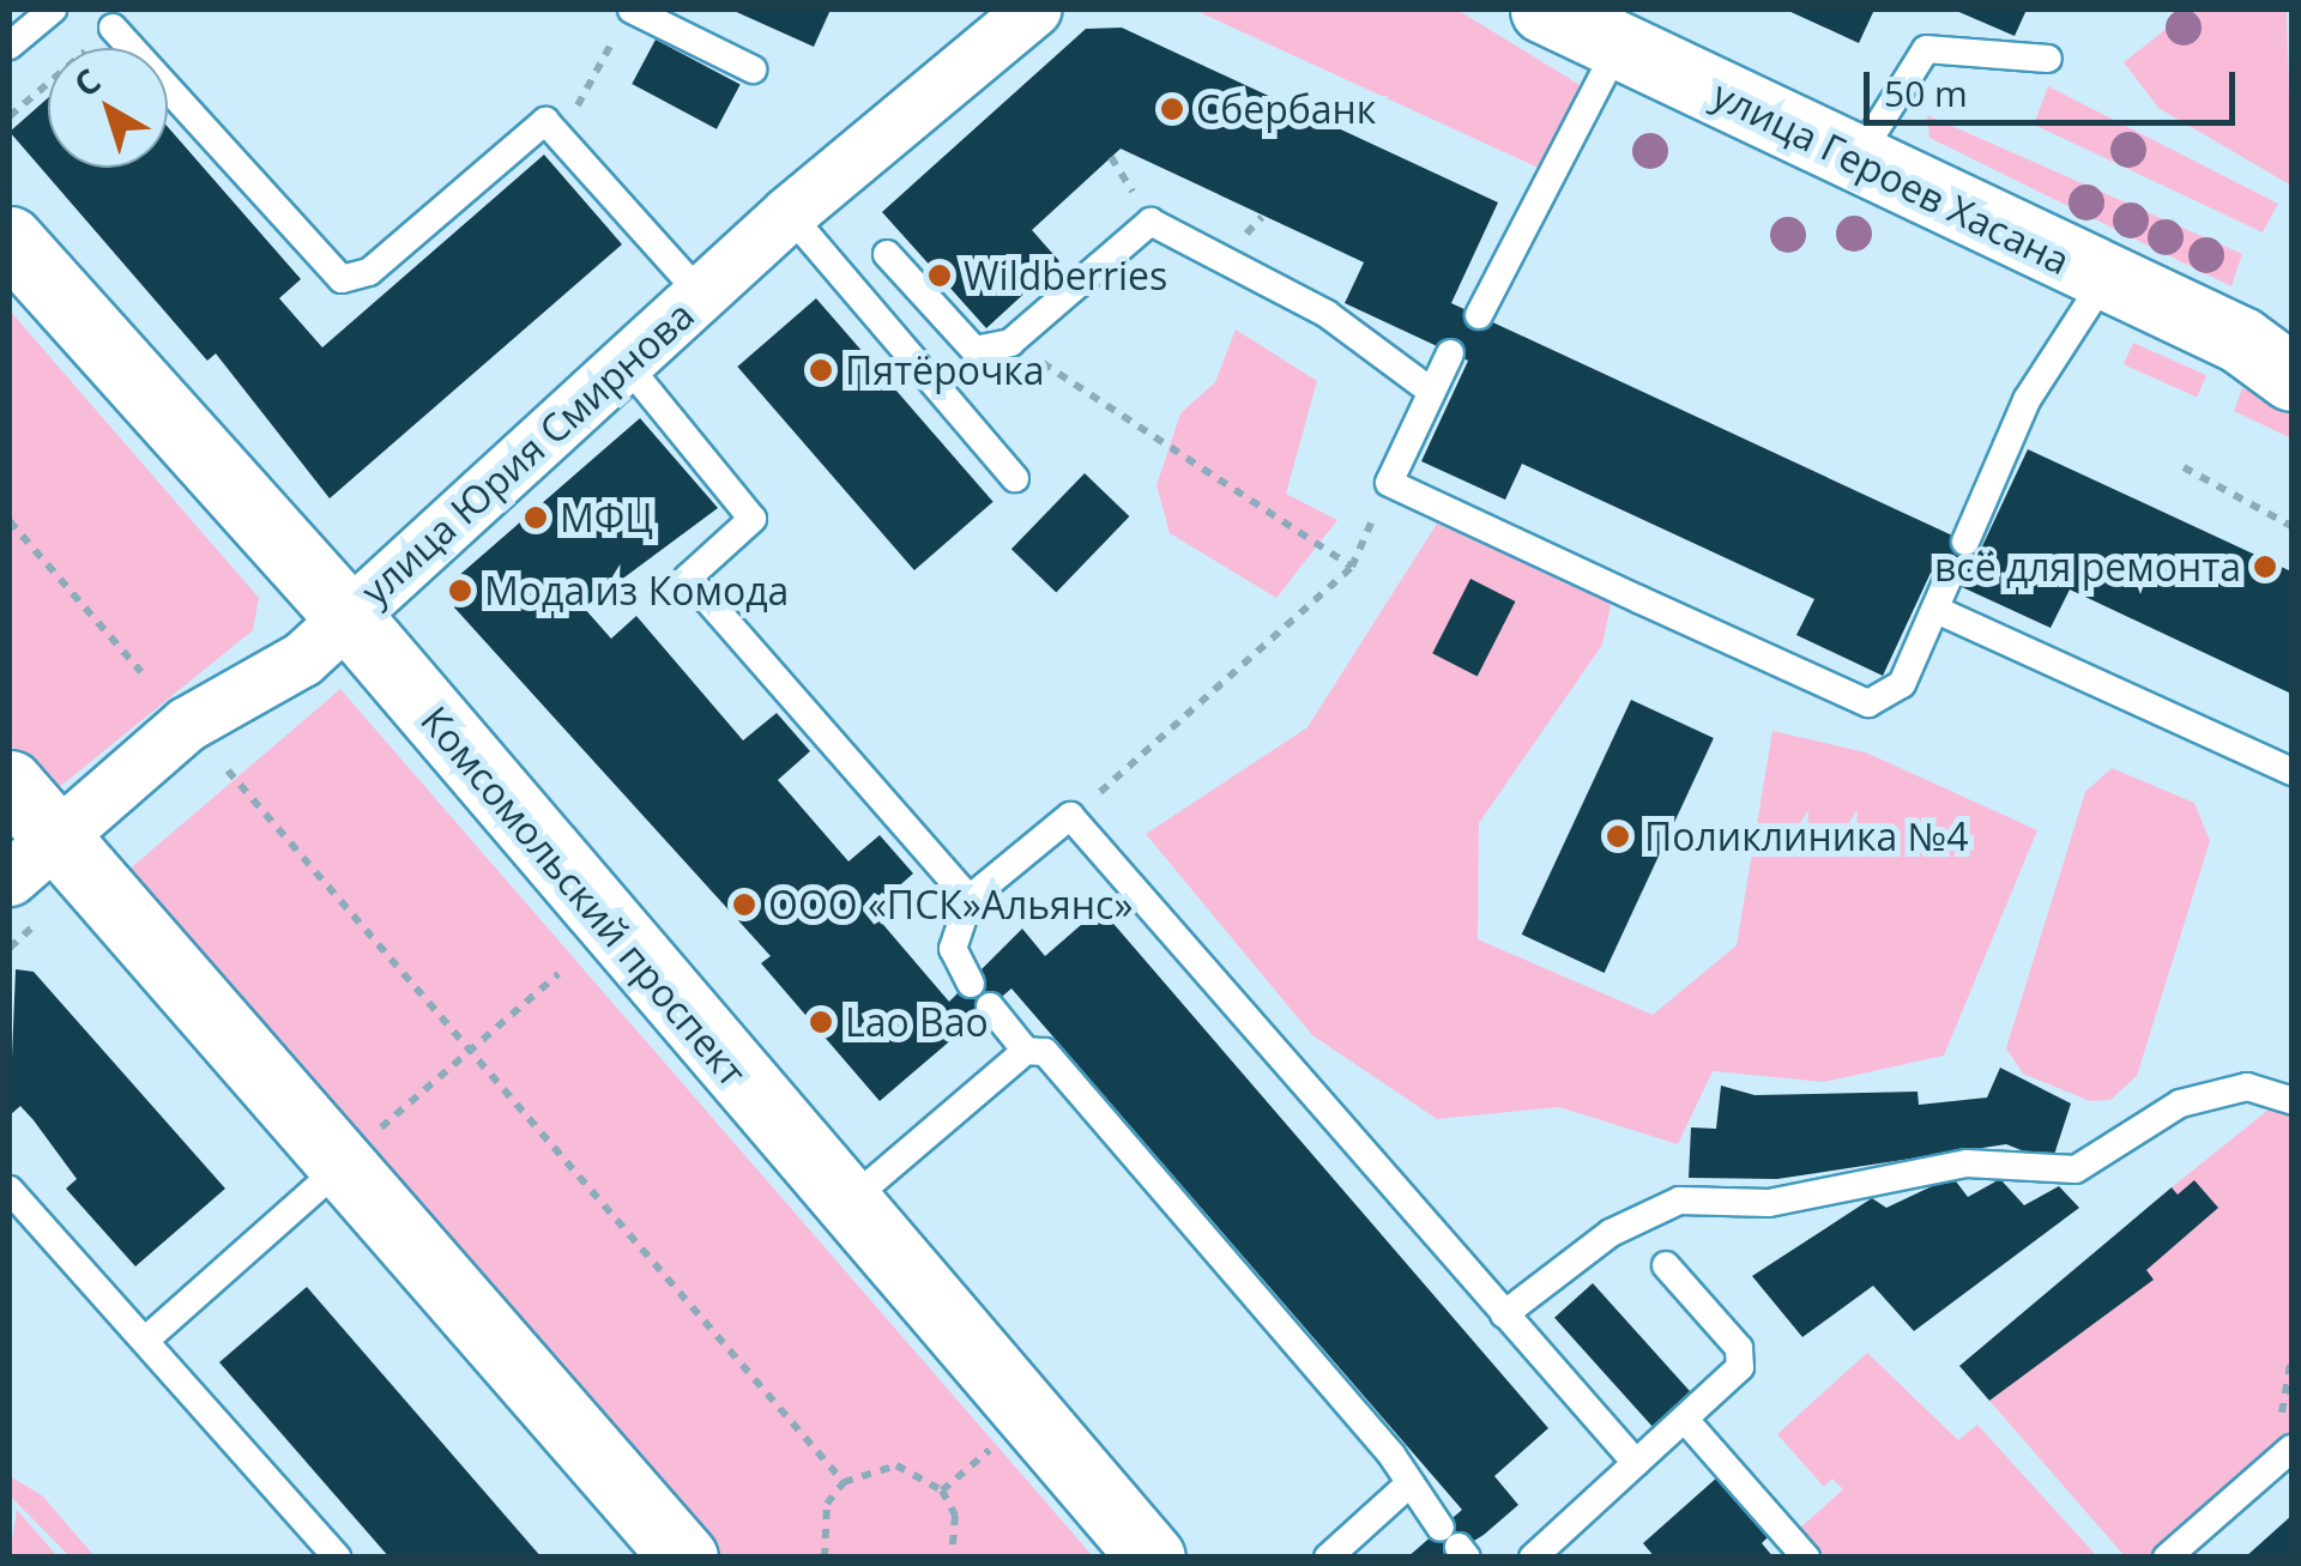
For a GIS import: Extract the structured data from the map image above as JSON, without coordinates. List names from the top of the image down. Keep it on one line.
{"streets":{"street":["улица Героев Хасана","улица Юрия Смирнова","Комсомольский проспект"]},"crossings":[["улица Юрия Смирнова","Комсомольский проспект"]],"places":["Сбербанк","Wildberries","Пятёрочка","МФЦ","всё для ремонта","Мода из Комода","Поликлиника №4","ООО «ПСК»Альянс»","Lao Bao"],"scale_bar":"50 m","north":"top left"}
